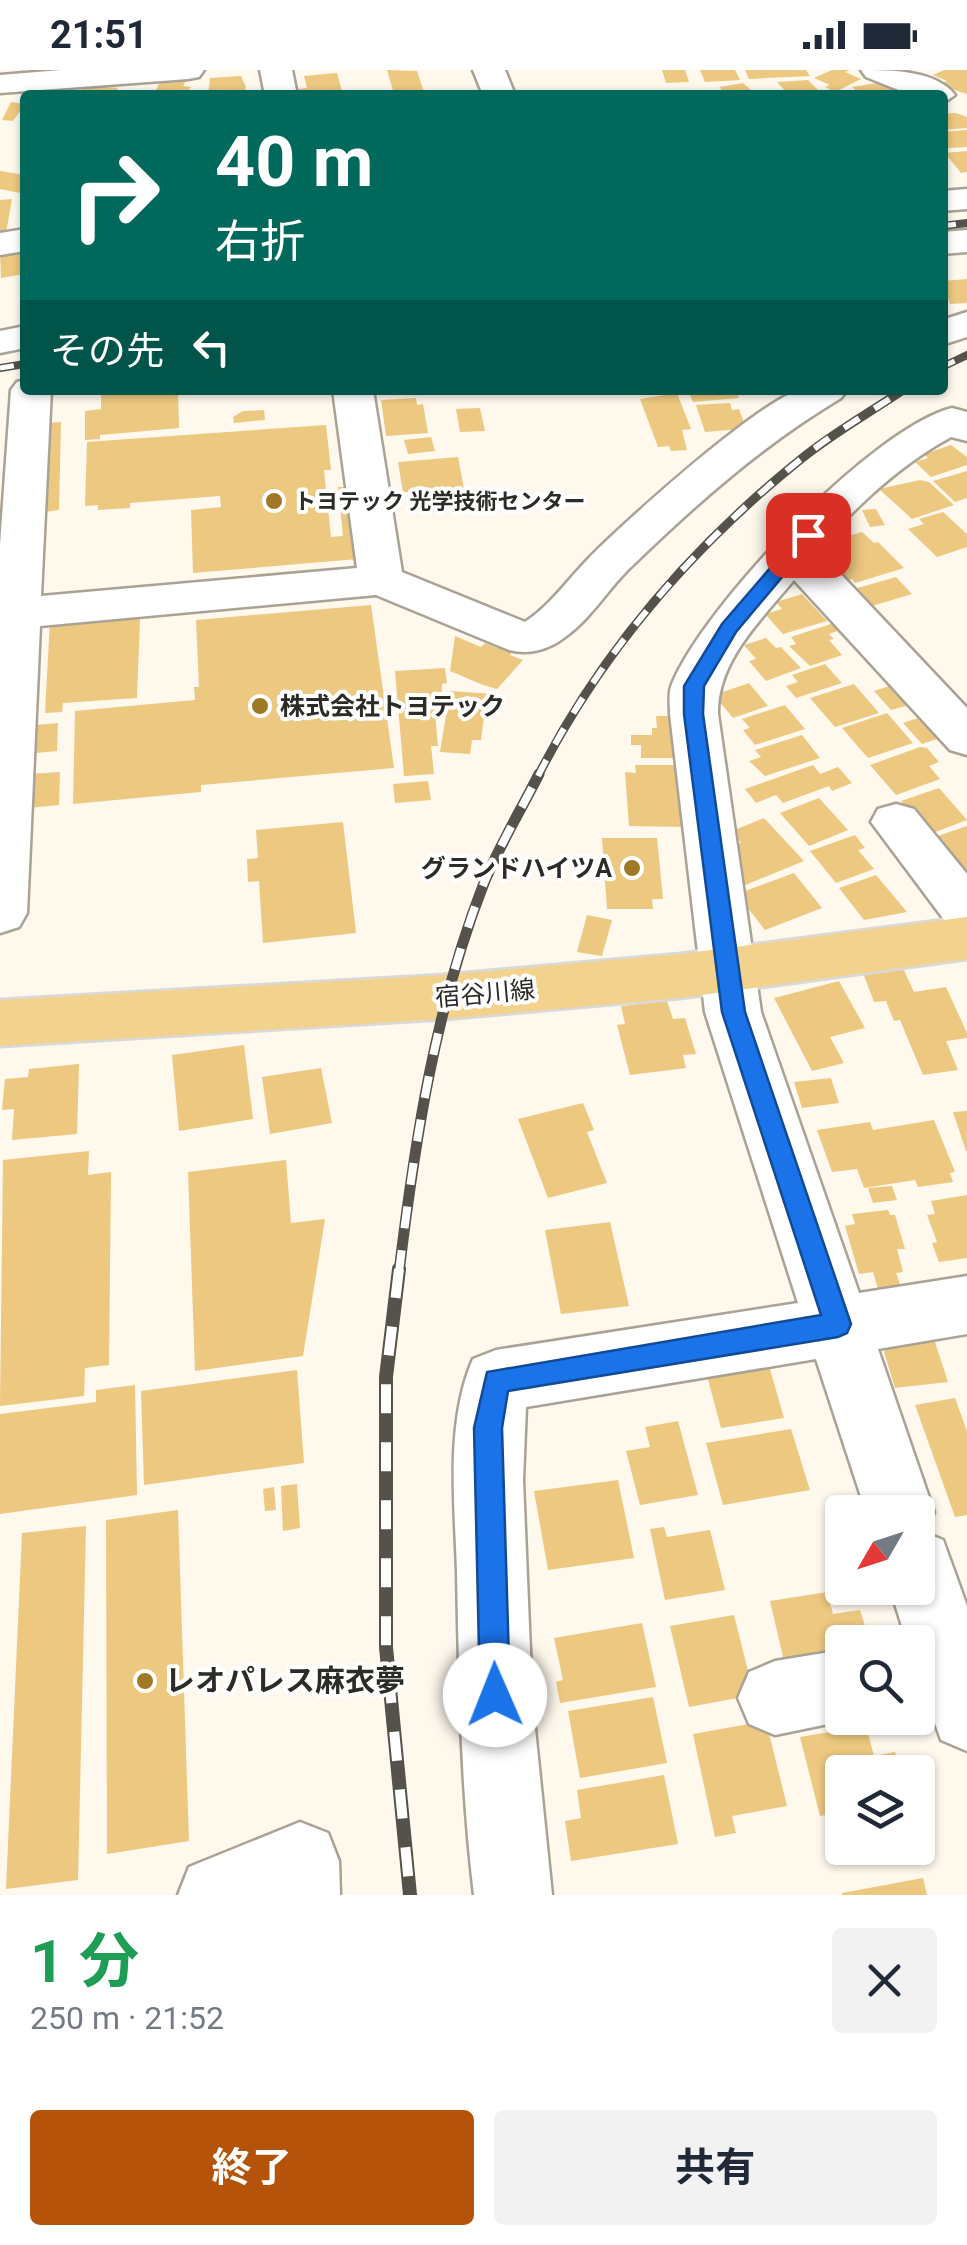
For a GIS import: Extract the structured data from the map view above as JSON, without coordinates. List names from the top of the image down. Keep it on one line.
{"streets":{"main road":["宿谷川線"]},"places":["トヨテック 光学技術センター","株式会社トヨテック","グランドハイツA","レオパレス麻衣夢"],"north":"bottom left","page":{"status":"21:51","turn":["40 m","右折"],"then":"その先","heading":["1 分","250 m · 21:52"],"buttons":["終了","共有"]}}
